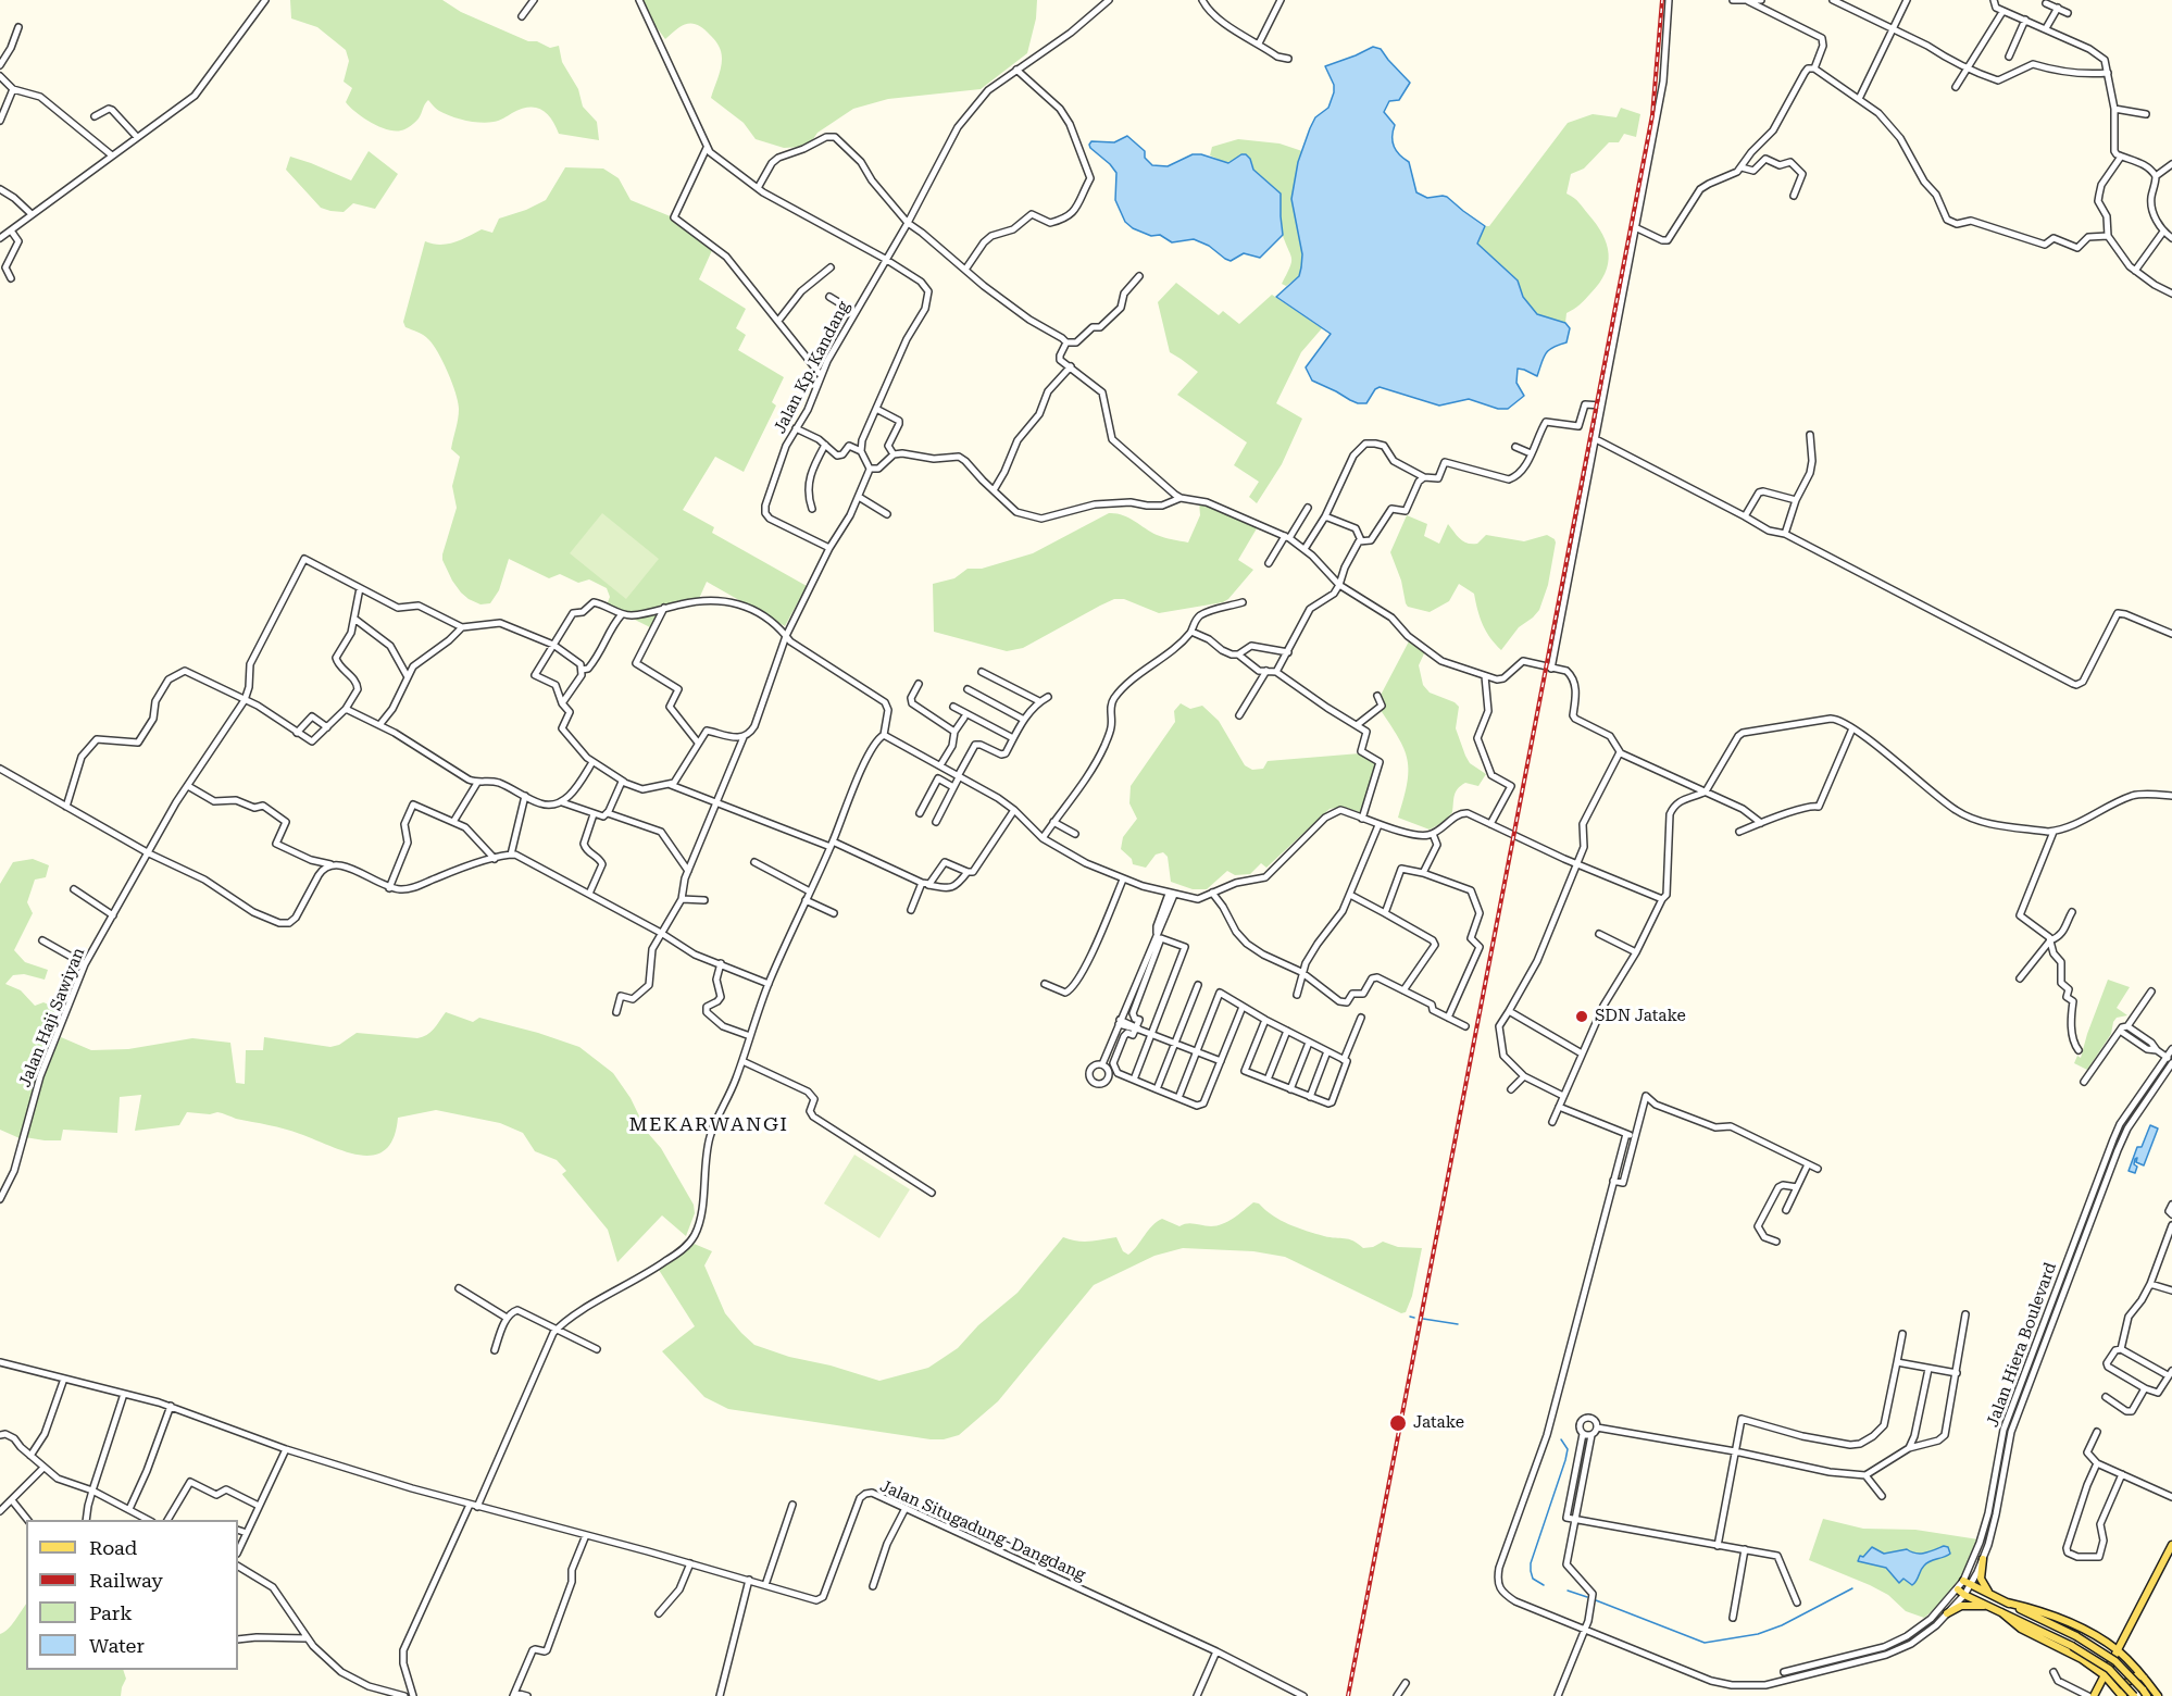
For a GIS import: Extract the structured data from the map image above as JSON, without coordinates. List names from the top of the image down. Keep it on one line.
{"streets":{"street":["Jalan Kp. Kandang","Jalan Haji Sawiyan","Jalan Hiera Boulevard","Jalan Situgadung-Dangdang"]},"districts":["MEKARWANGI"],"places":["SDN Jatake","Jatake"],"legend":["Road","Railway","Park","Water"]}
